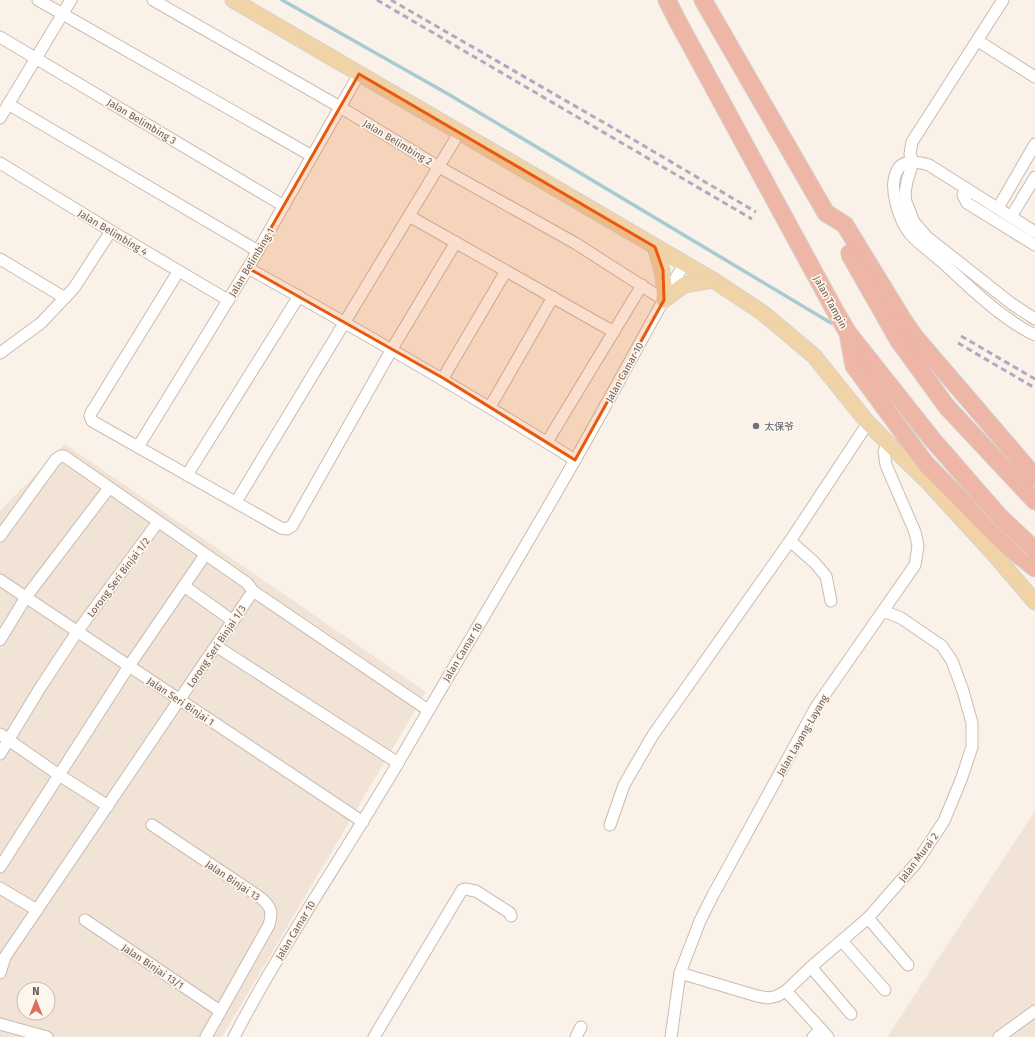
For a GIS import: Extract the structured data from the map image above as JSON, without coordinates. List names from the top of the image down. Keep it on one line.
{"streets":{"highway":["Jalan Tampin"],"street":["Jalan Belimbing 3","Jalan Belimbing 2","Jalan Belimbing 4","Jalan Belimbing 1","Jalan Camar 10","Lorong Seri Binjai 1/2","Lorong Seri Binjai 1/3","Jalan Seri Binjai 1","Jalan Layang-Layang","Jalan Murai 2","Jalan Binjai 13","Jalan Binjai 13/1"]},"crossings":[["Jalan Belimbing 3","Jalan Belimbing 1"],["Jalan Belimbing 2","Jalan Belimbing 1"],["Jalan Belimbing 2","Jalan Camar 10"],["Jalan Belimbing 4","Jalan Belimbing 1"],["Jalan Camar 10","Jalan Seri Binjai 1"],["Lorong Seri Binjai 1/2","Jalan Seri Binjai 1"],["Lorong Seri Binjai 1/3","Jalan Seri Binjai 1"],["Jalan Layang-Layang","Jalan Murai 2"],["Jalan Binjai 13","Jalan Binjai 13/1"]],"places":["太保爷"],"north":"top"}
